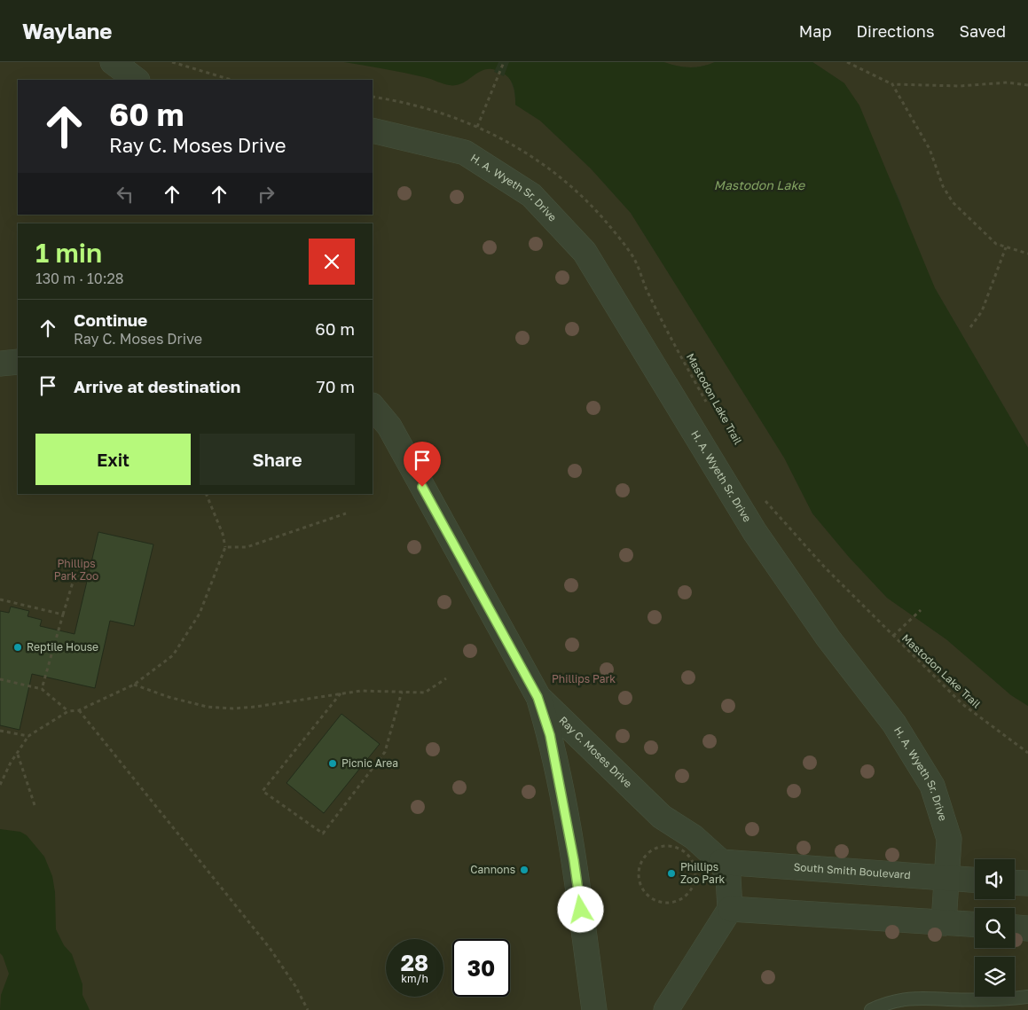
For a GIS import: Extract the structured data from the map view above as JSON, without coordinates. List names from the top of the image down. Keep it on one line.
{"streets":{"street":["H. A. Wyeth Sr. Drive","Ray C. Moses Drive","South Smith Boulevard"],"path":["Mastodon Lake Trail"]},"crossings":[["H. A. Wyeth Sr. Drive","South Smith Boulevard"],["Ray C. Moses Drive","South Smith Boulevard"]],"water":["Mastodon Lake"],"parks":["Phillips Park Zoo","Phillips Park"],"places":["Reptile House","Picnic Area","Cannons","Phillips Zoo Park"],"page":{"header":"Waylane","nav":["Map","Directions","Saved"],"turn":["60 m","Ray C. Moses Drive"],"heading":["1 min","130 m · 10:28"],"list":[{"name":"Continue","note":"Ray C. Moses Drive","value":"60 m"},{"name":"Arrive at destination","value":"70 m"}],"buttons":["Exit","Share"],"speed":"28 km/h","limit":"30"}}
